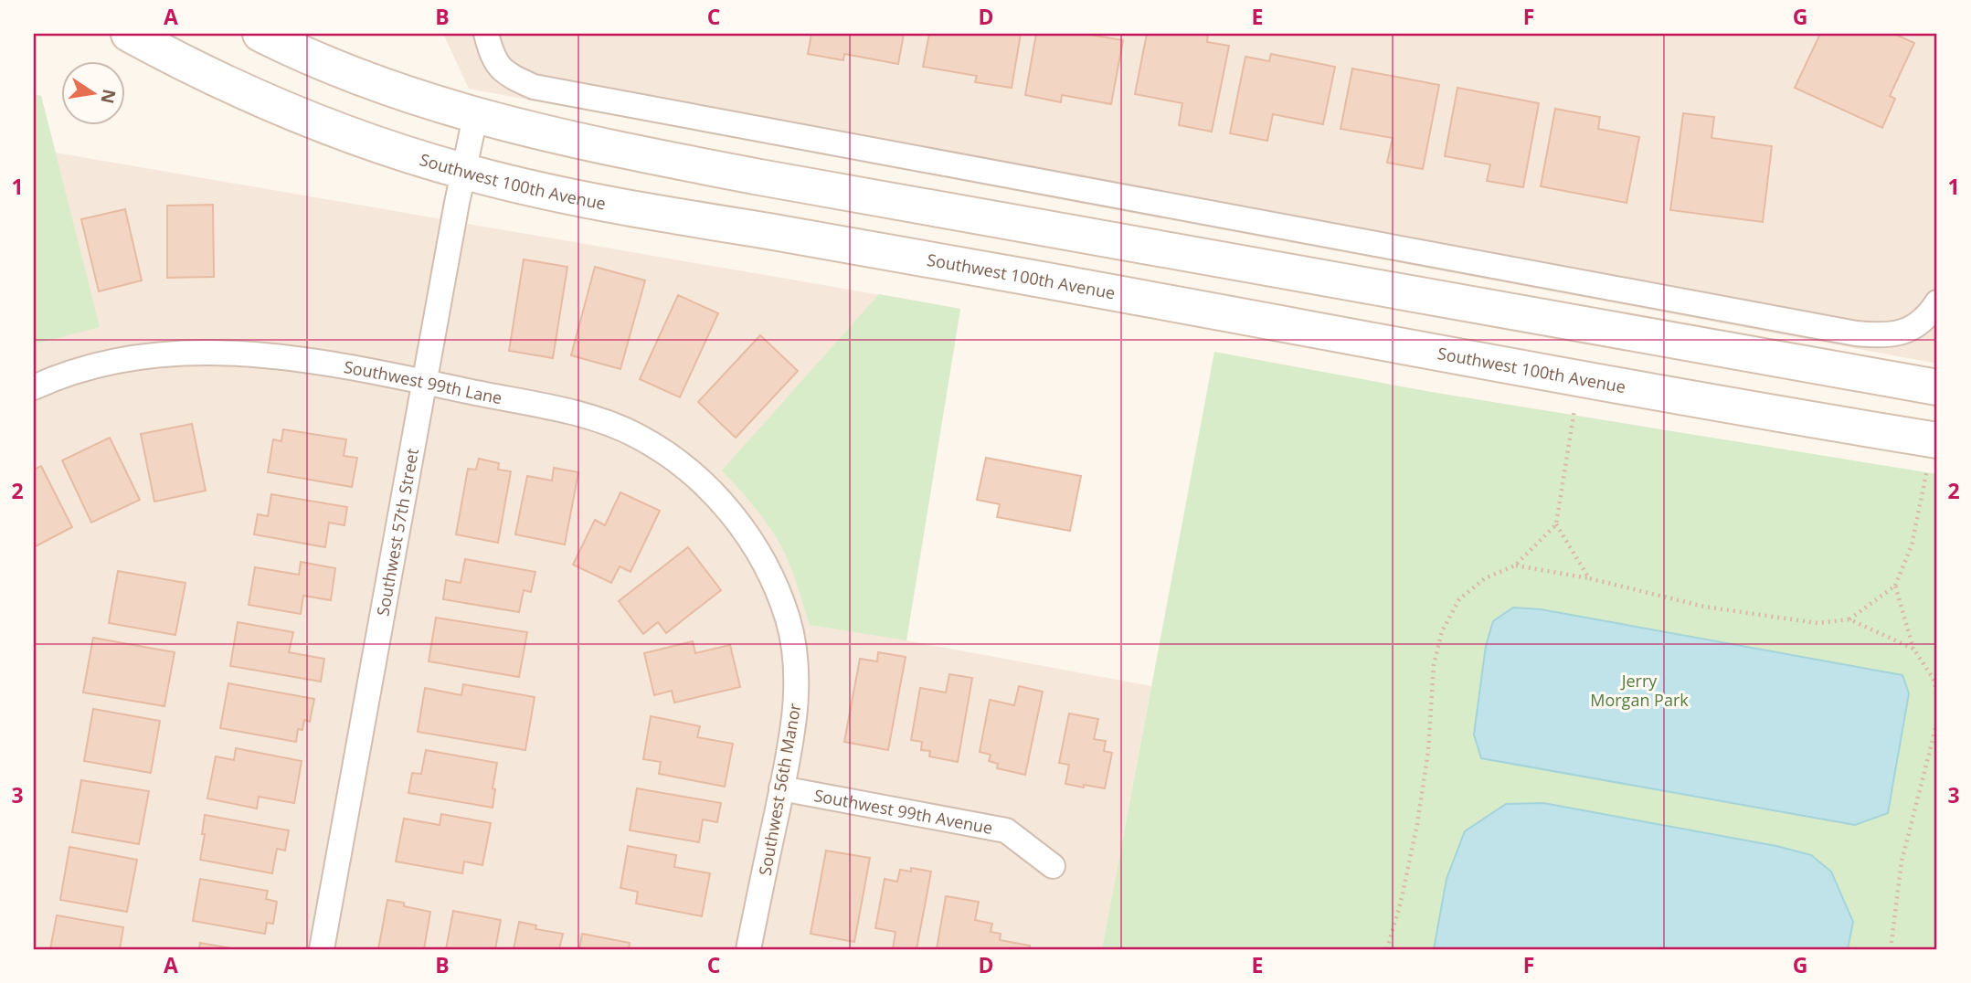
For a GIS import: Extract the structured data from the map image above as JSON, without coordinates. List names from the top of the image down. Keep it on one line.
{"streets":{"main road":["Southwest 100th Avenue"],"street":["Southwest 99th Lane","Southwest 57th Street","Southwest 56th Manor","Southwest 99th Avenue"]},"crossings":[["Southwest 100th Avenue","Southwest 57th Street"],["Southwest 99th Lane","Southwest 57th Street"],["Southwest 99th Lane","Southwest 56th Manor"],["Southwest 56th Manor","Southwest 99th Avenue"]],"parks":["Jerry Morgan Park"],"north":"right","grid":{"columns":["A","B","C","D","E","F","G"],"rows":["1","2","3"]}}
